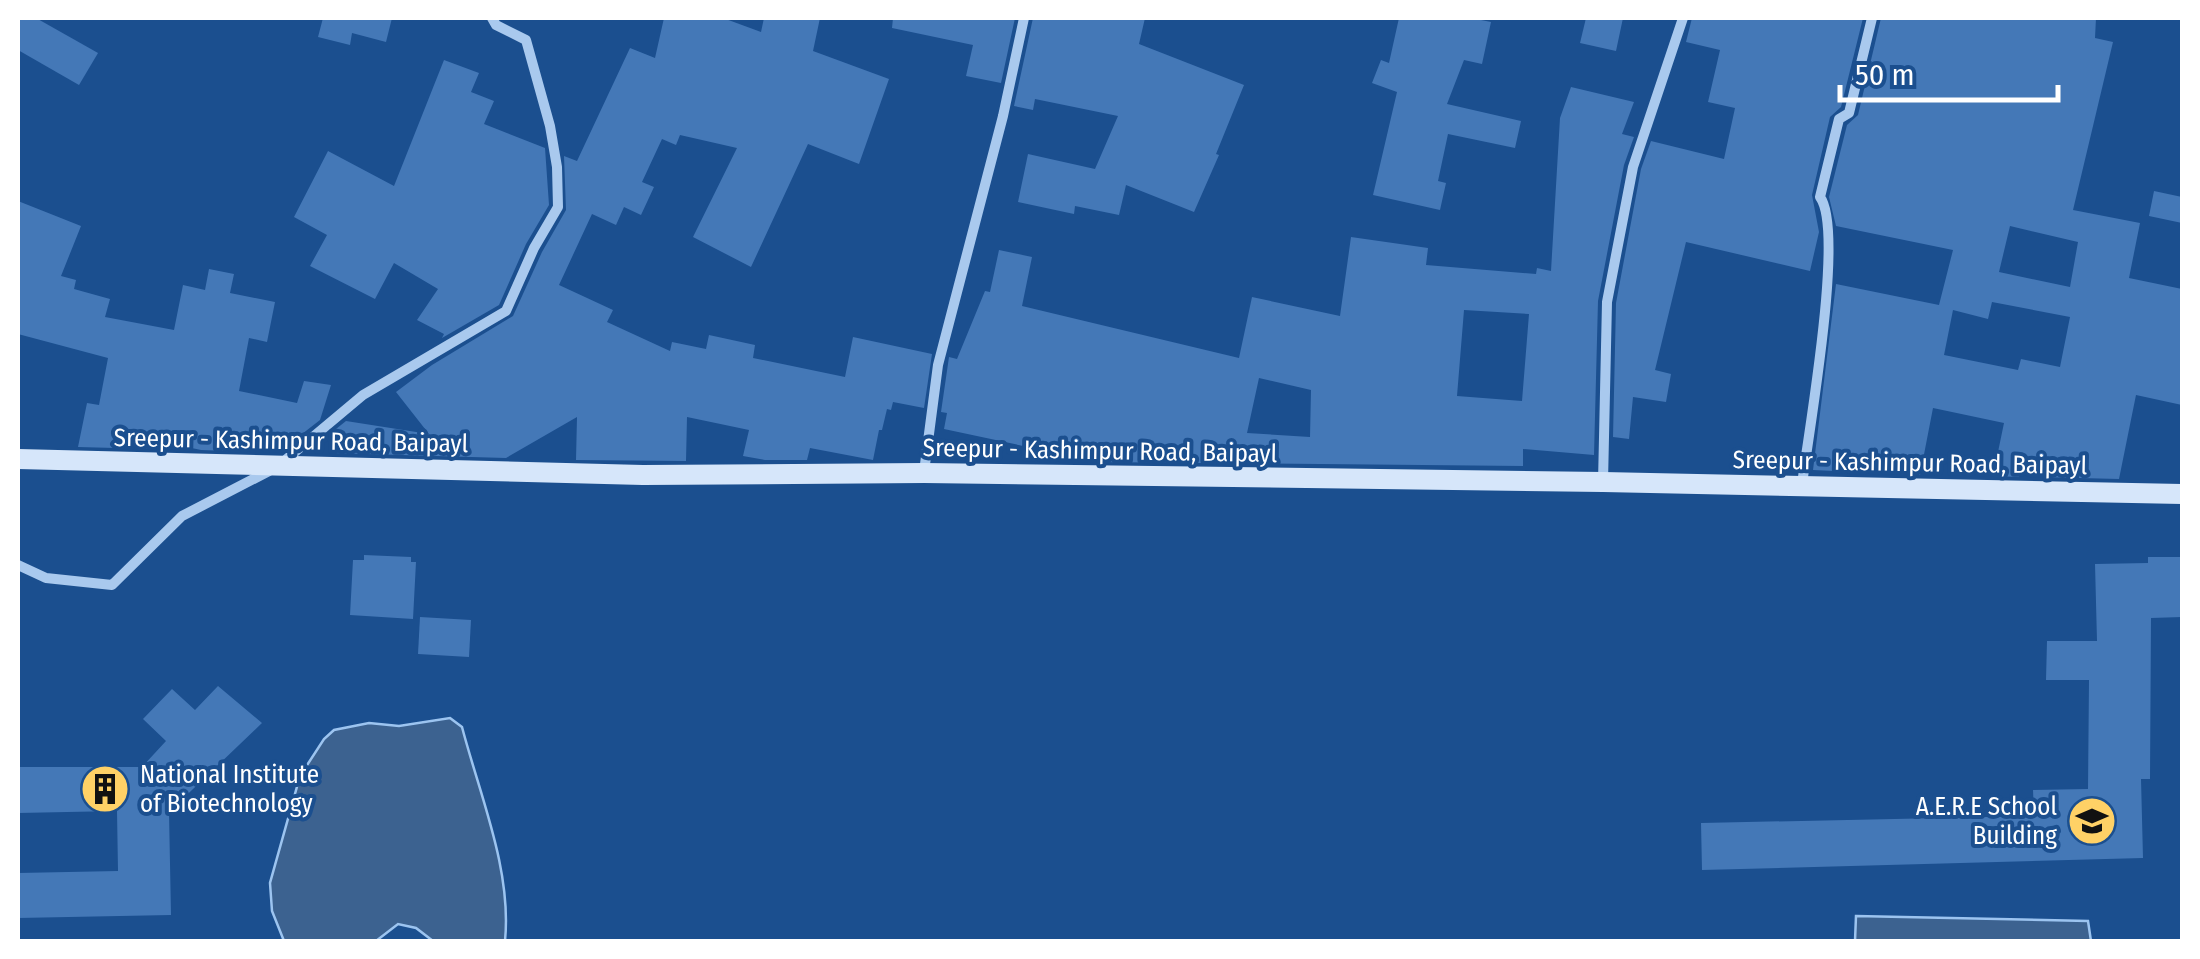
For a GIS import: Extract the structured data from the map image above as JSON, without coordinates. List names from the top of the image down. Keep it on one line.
{"streets":{"street":["Sreepur - Kashimpur Road, Baipayl"]},"places":{"building":["National Institute of Biotechnology"],"school or university":["A.E.R.E School Building"]},"scale_bar":"50 m"}
